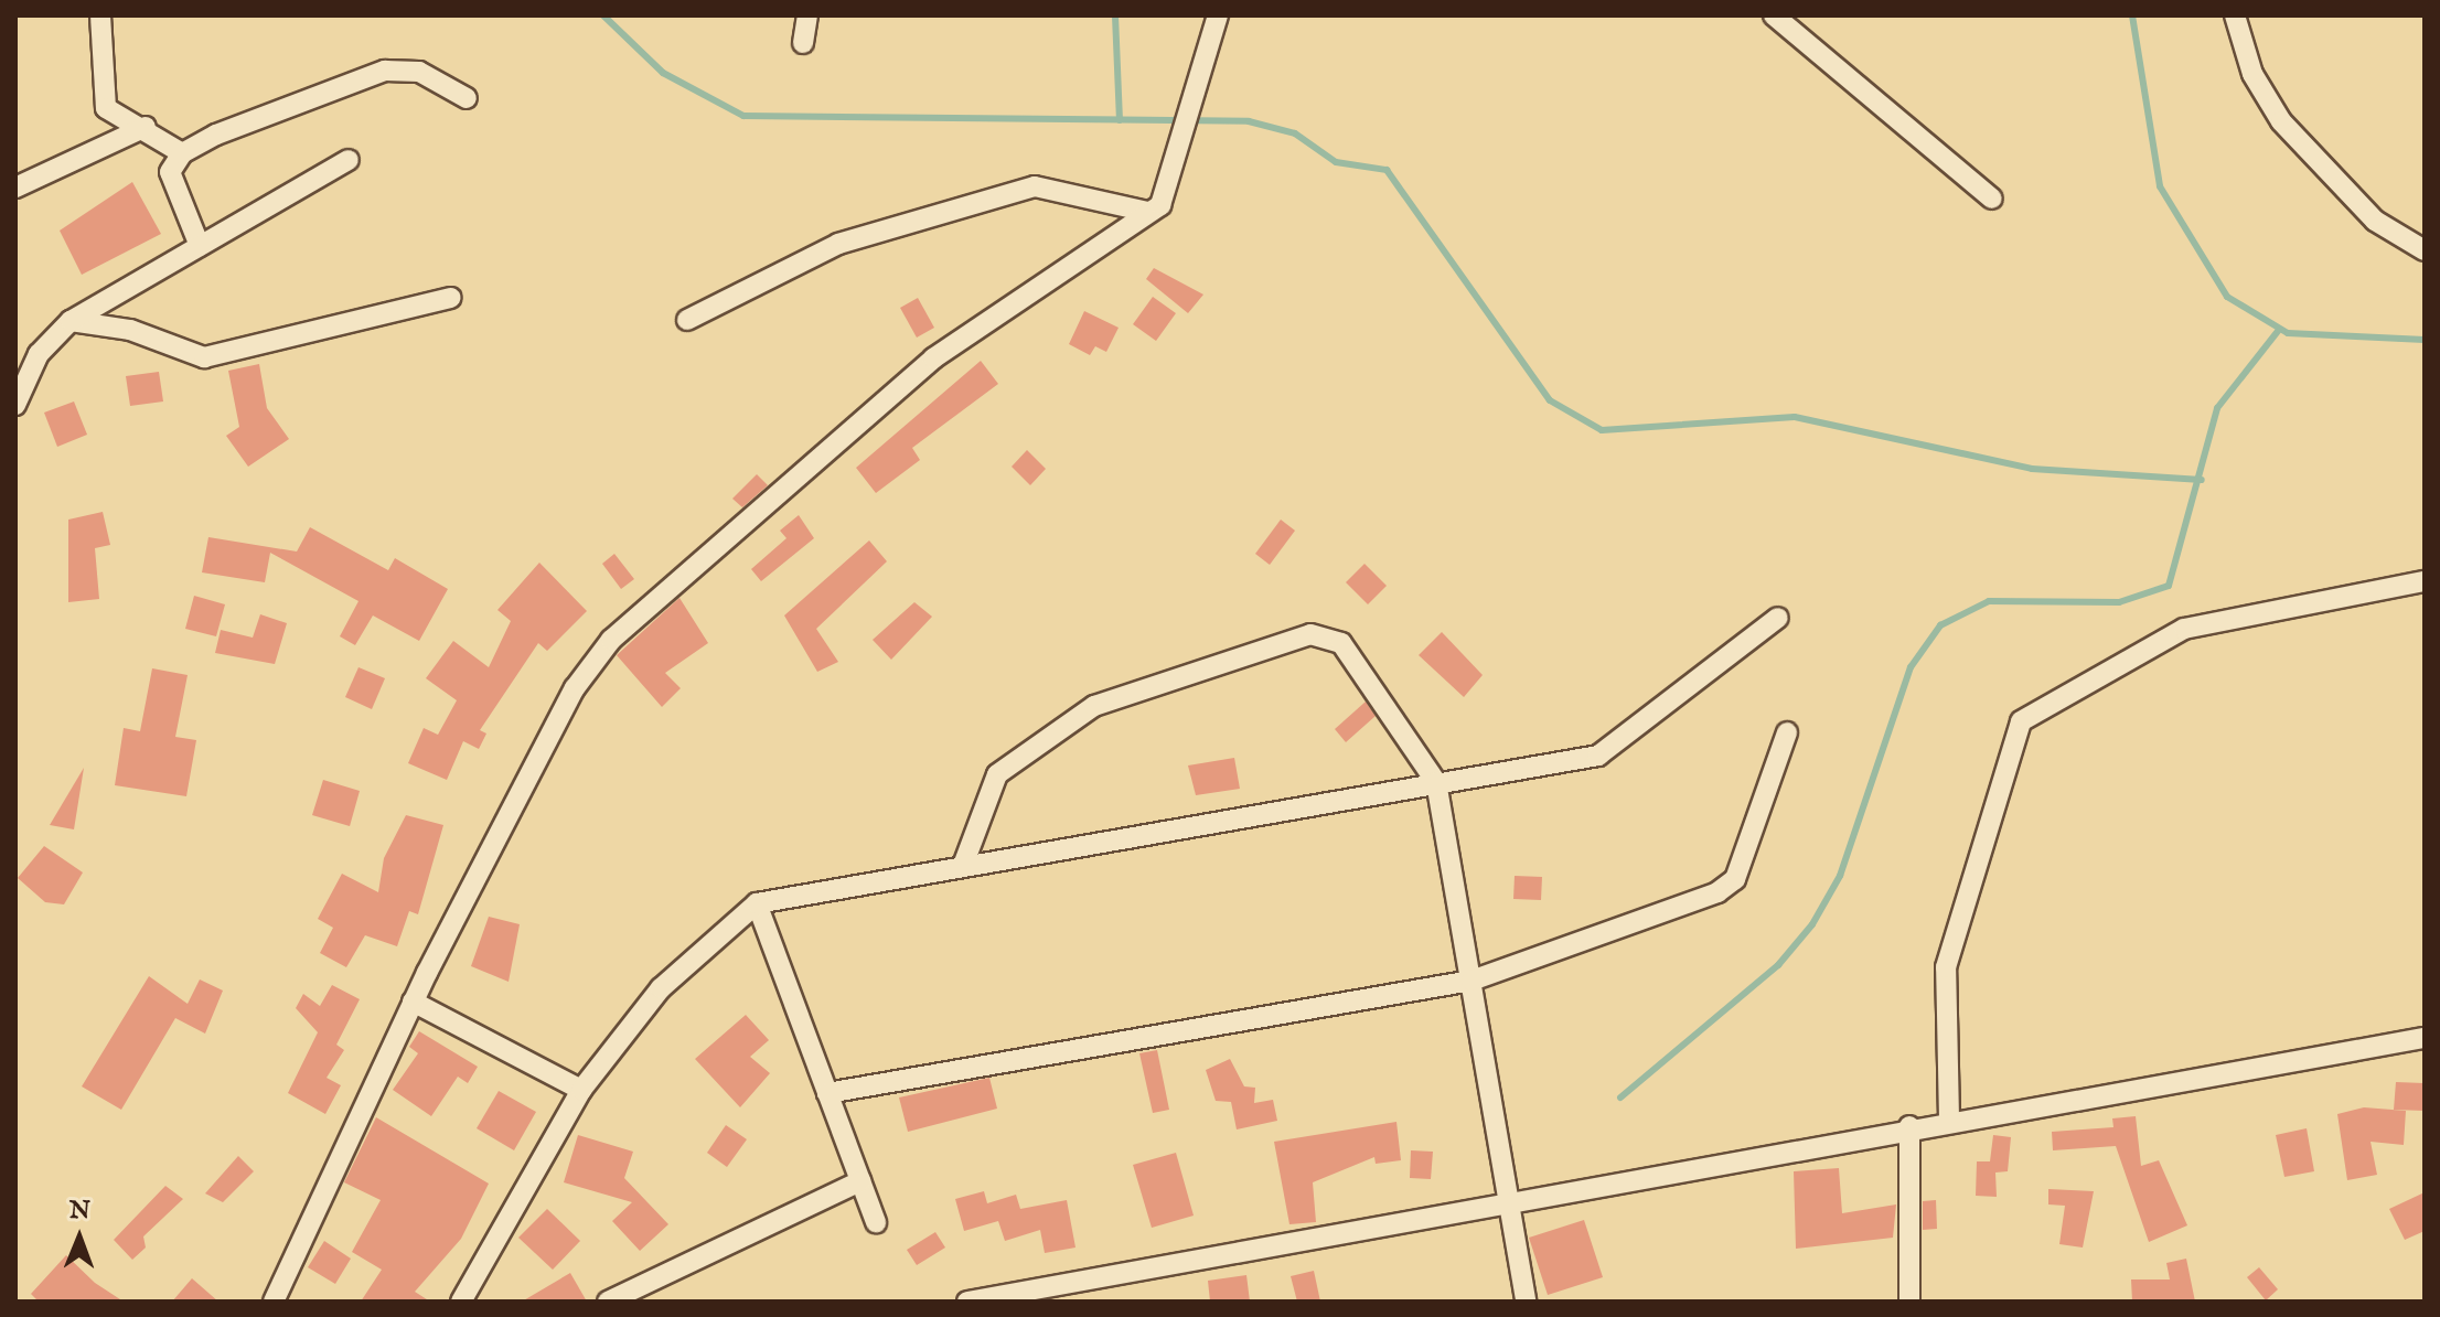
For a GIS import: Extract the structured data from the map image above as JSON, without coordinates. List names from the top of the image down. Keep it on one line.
{"north":"top"}
